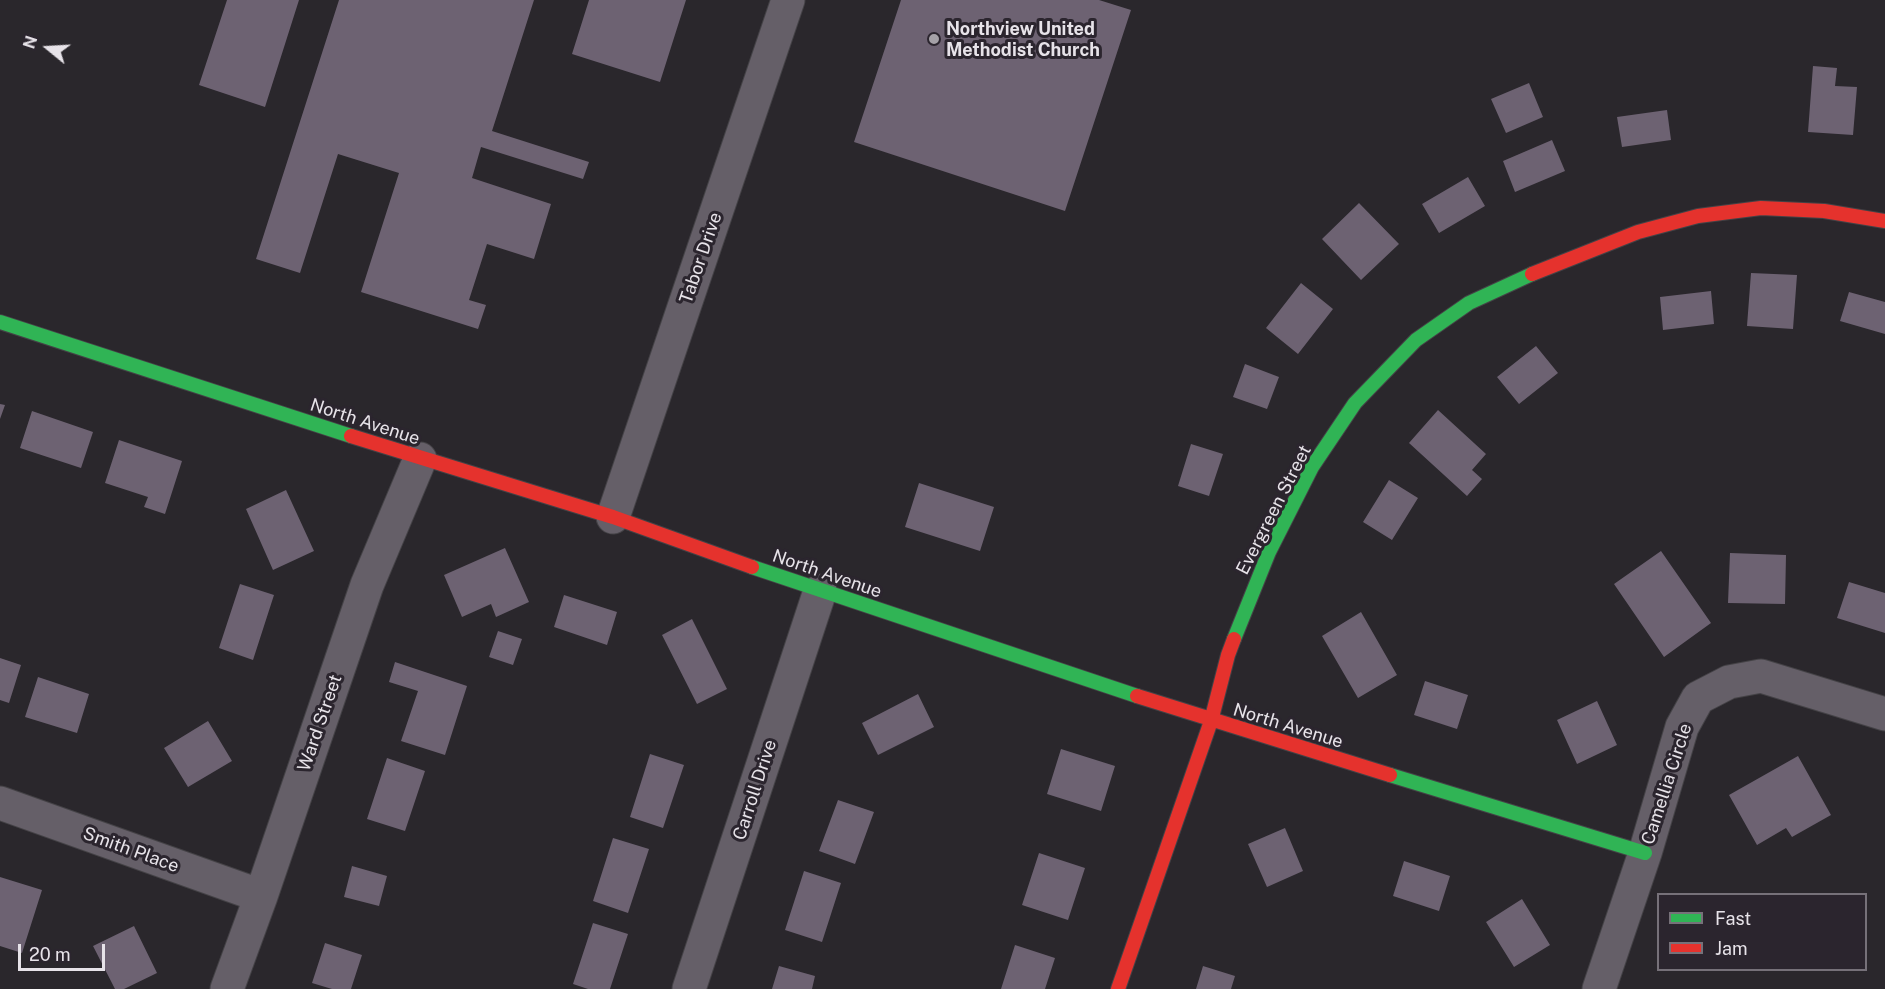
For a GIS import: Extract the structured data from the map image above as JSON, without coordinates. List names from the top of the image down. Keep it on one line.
{"streets":{"street":["Tabor Drive","North Avenue","Evergreen Street","Ward Street","Camellia Circle","Carroll Drive","Smith Place"]},"crossings":[["Tabor Drive","North Avenue"],["North Avenue","Evergreen Street"],["North Avenue","Ward Street"],["North Avenue","Camellia Circle"],["North Avenue","Carroll Drive"],["Ward Street","Smith Place"]],"places":["Northview United Methodist Church"],"legend":["Fast","Jam"],"scale_bar":"20 m","north":"left"}
